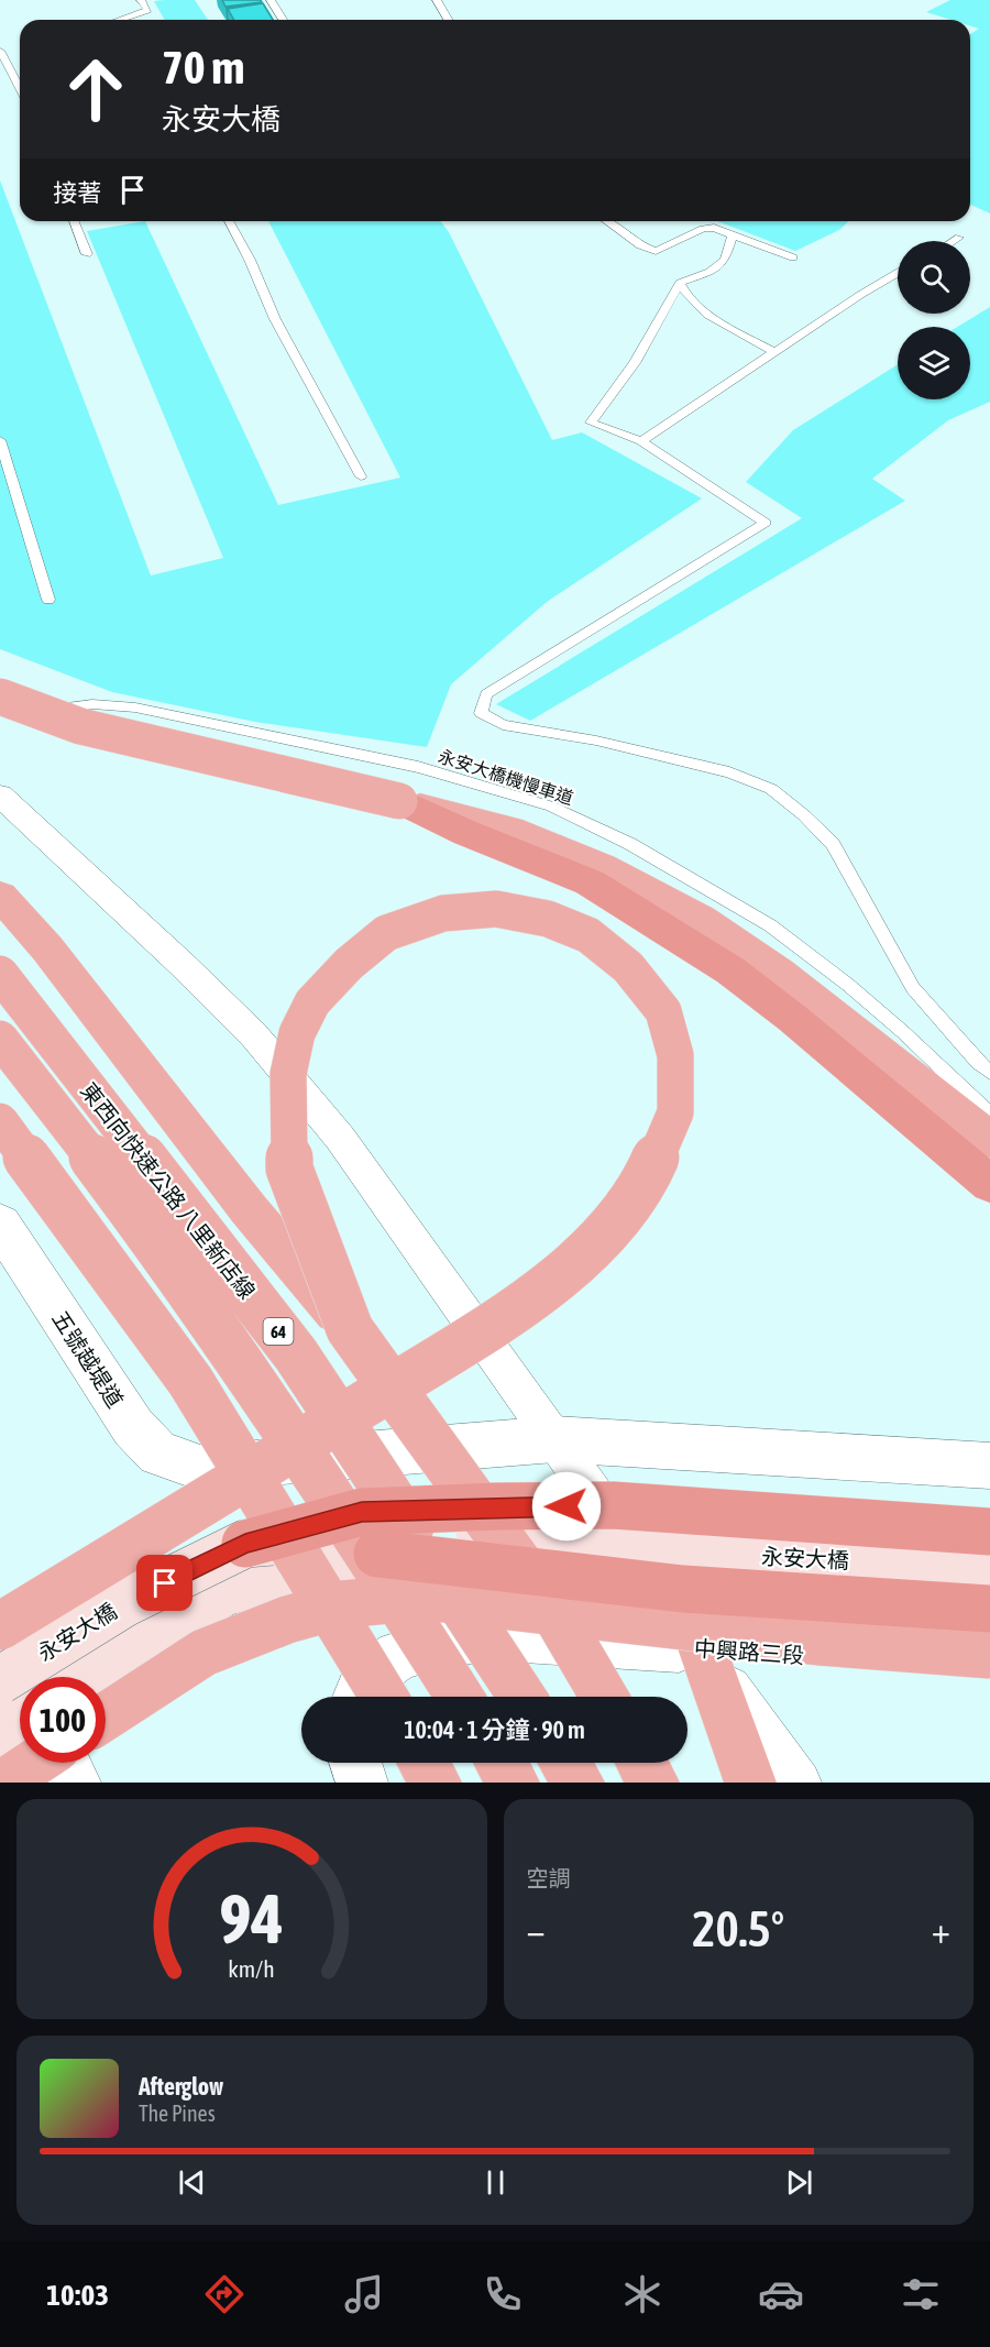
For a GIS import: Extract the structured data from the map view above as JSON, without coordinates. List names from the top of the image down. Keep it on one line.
{"streets":{"highway":["東西向快速公路 八里新店線","64"],"main road":["永安大橋"],"street":["五號越堤道","中興路三段"],"lane":["永安大橋機慢車道"]},"page":{"turn":["70 m","永安大橋"],"then":"接著","limit":"100","trip":"10:04 · 1 分鐘 · 90 m","tile":"空調","heat":["−","20.5°","+"],"song":["Afterglow","The Pines"],"tabs":"10:03","gauge":["94","km/h"]}}
